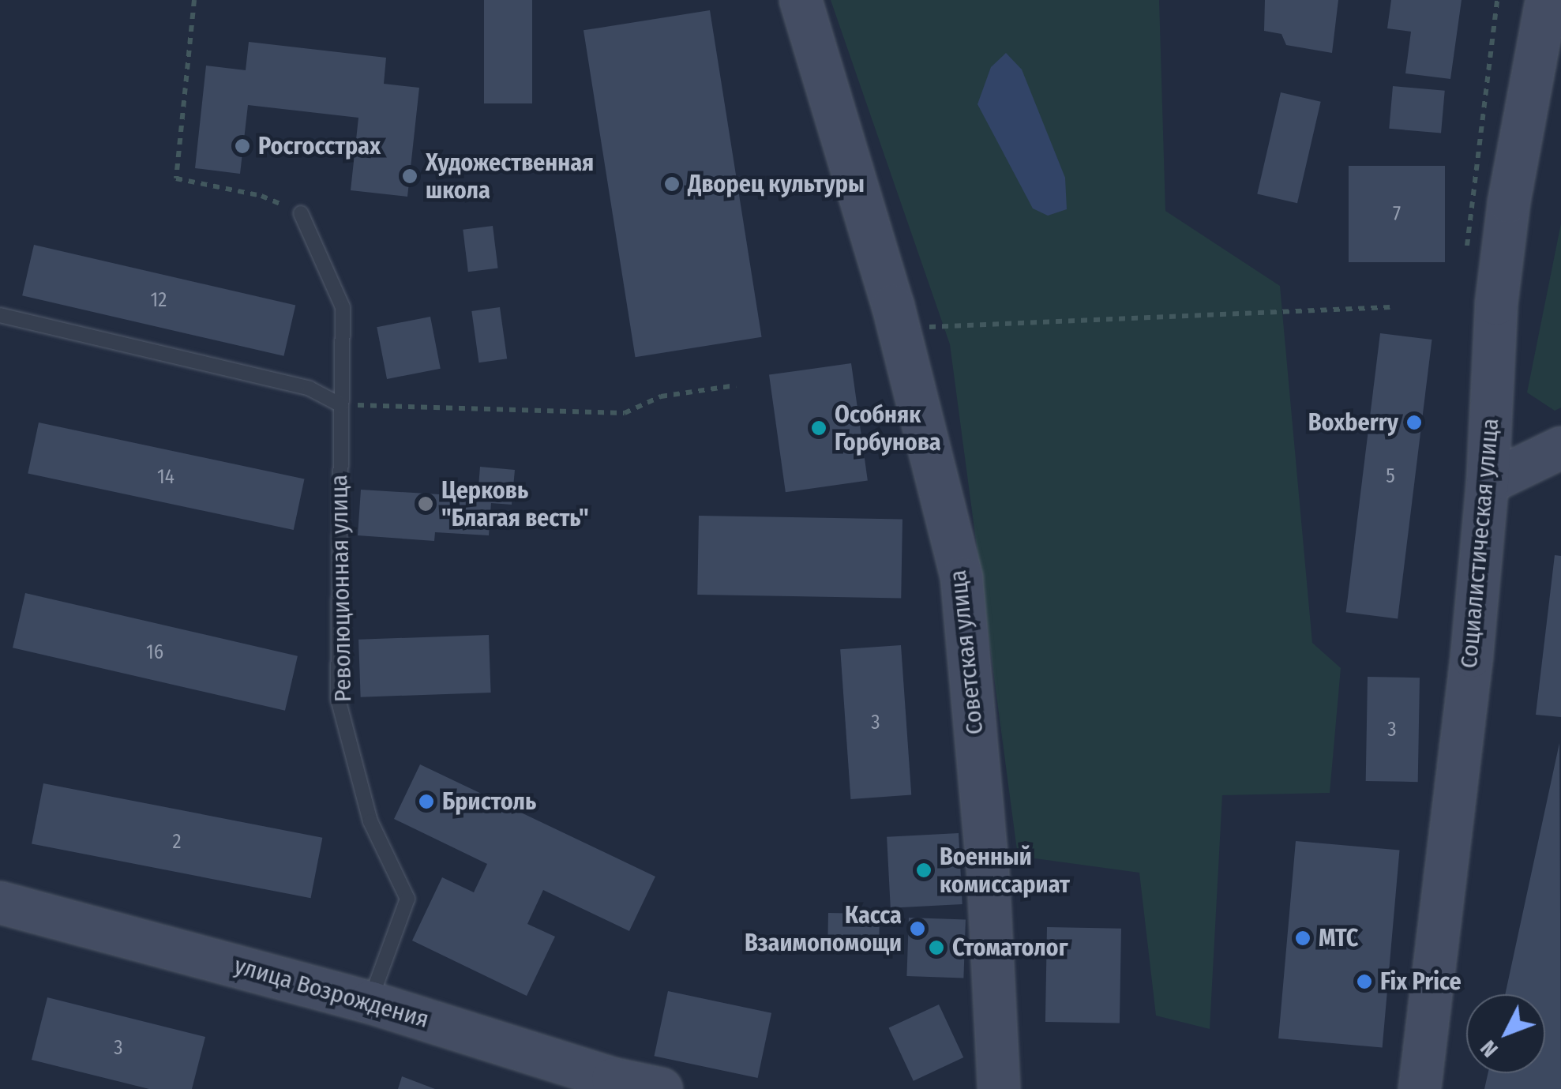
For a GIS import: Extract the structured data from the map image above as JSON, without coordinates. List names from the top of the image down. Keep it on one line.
{"streets":{"main road":["Социалистическая улица","Советская улица","улица Возрождения"],"lane":["Революционная улица"]},"crossings":[["Революционная улица","улица Возрождения"]],"places":["Росгосстрах","Художественная школа","Дворец культуры","Boxberry","Особняк Горбунова","Церковь \"Благая весть\"","Бристоль","Военный комиссариат","Касса Взаимопомощи","МТС","Стоматолог","Fix Price"],"house_numbers":["7","12","5","14","16","3","3","2","3"],"north":"bottom left"}
